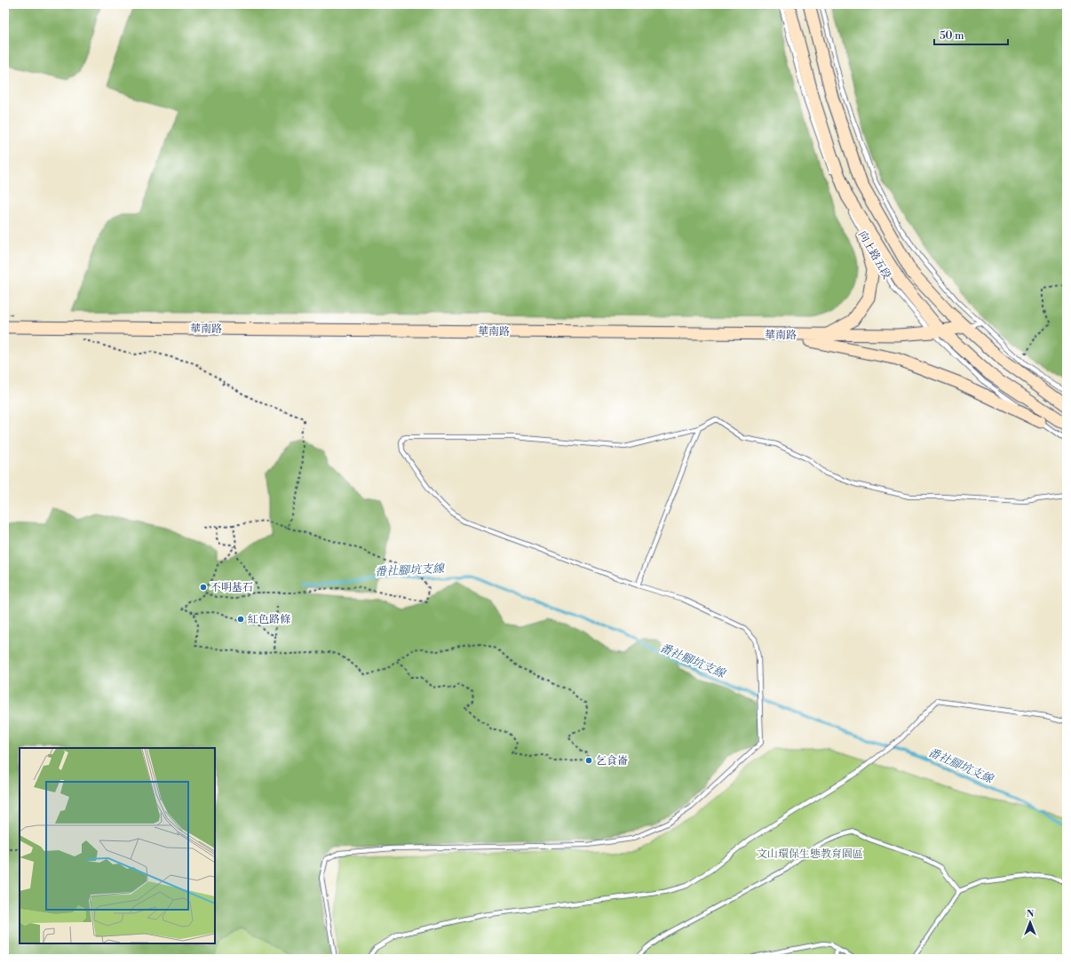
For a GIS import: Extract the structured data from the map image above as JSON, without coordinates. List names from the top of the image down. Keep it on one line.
{"streets":{"street":["向上路五段","華南路"]},"crossings":[["向上路五段","華南路"]],"water":["番社腳坑支線"],"parks":["文山環保生態教育園區"],"places":["不明基石","紅色路條","乞食崙"],"scale_bar":"50 m","north":"top"}
